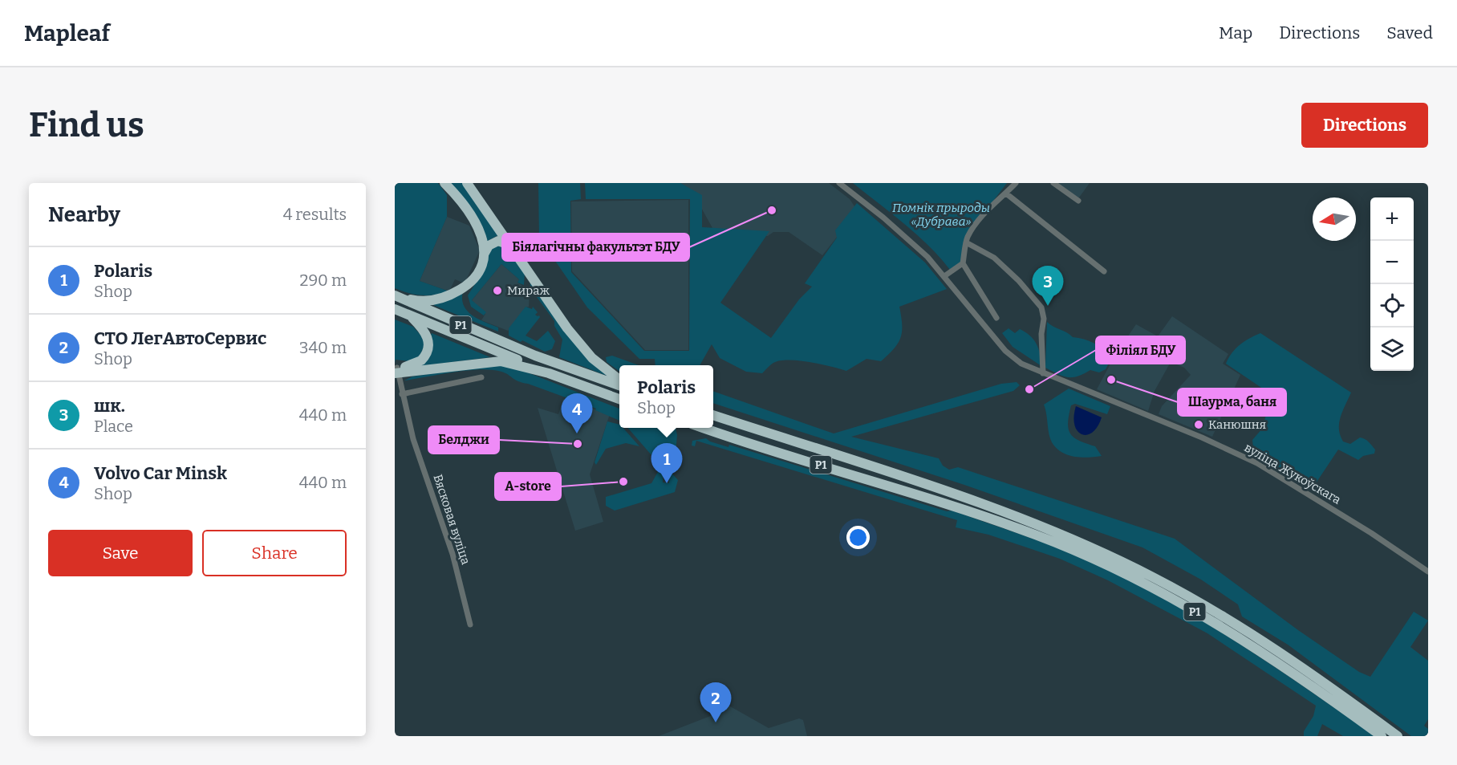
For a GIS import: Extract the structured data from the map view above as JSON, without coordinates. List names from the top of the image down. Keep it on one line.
{"streets":{"highway":["Р1"],"street":["вуліца Жукоўскага","Вясковая вуліца"]},"parks":["Помнік прыроды «Дубрава»"],"places":["Біялагічны факультэт БДУ","Мираж","Шаурма, баня","Філіял БДУ","Канюшня","Белджи","А-store"],"north":"left","page":{"header":"Mapleaf","nav":["Map","Directions","Saved"],"buttons":["Directions",["Save","Share"]],"title":"Find us","heading":["Nearby","4 results"],"map_buttons":["+","−"],"list":[{"mark":"1","name":"Polaris","note":"Shop","value":"290 m"},{"mark":"2","name":"СТО ЛегАвтоСервис","note":"Shop","value":"340 m"},{"mark":"3","name":"шк.","note":"Place","value":"440 m"},{"mark":"4","name":"Volvo Car Minsk","note":"Shop","value":"440 m"}],"pins":["3","4","1","2"],"popup":["Polaris","Shop"]}}
